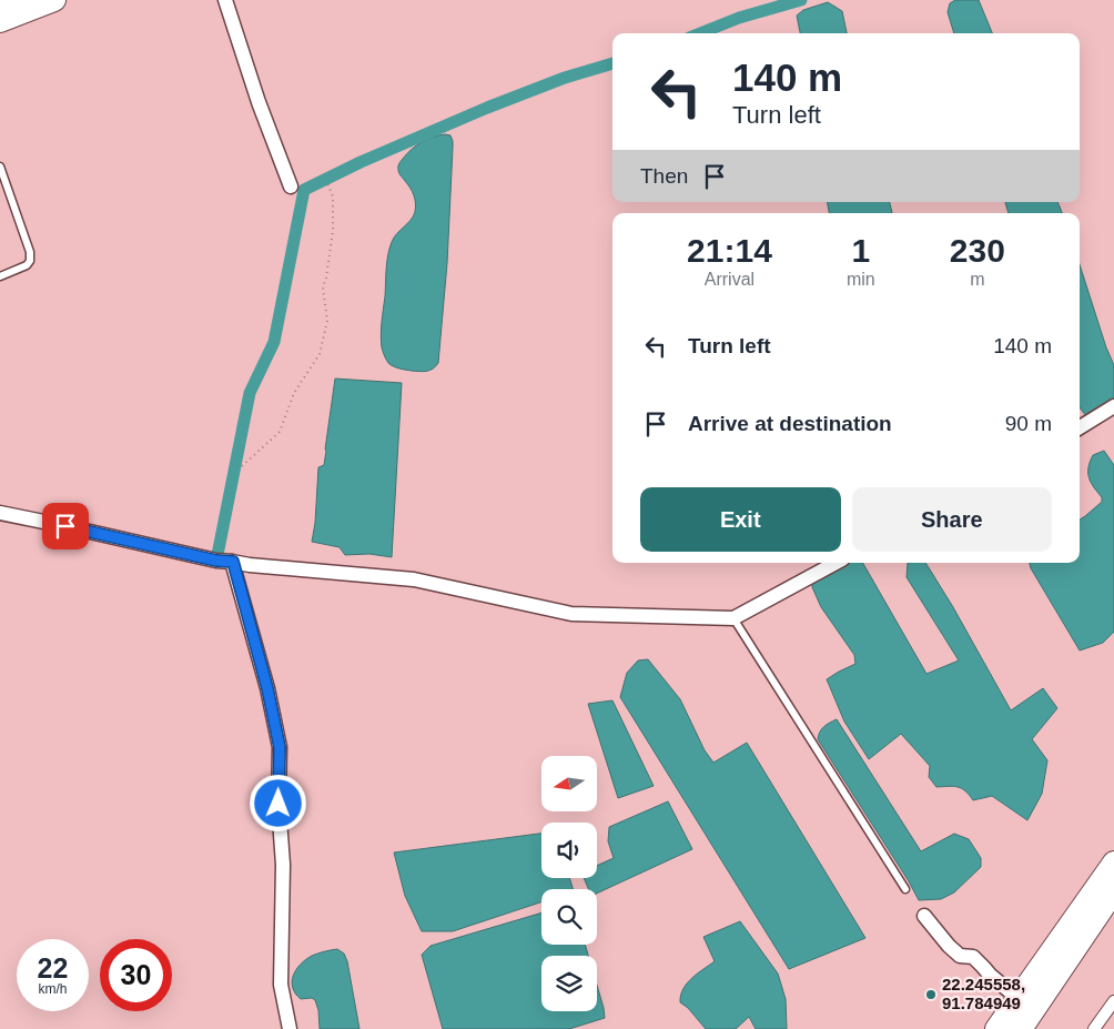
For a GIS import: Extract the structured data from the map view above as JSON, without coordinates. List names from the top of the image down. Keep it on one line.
{"places":["22.245558, 91.784949"],"north":"left","page":{"turn":["140 m","Turn left"],"then":"Then","eta":["21:14","Arrival","1","min","230","m"],"list":[{"name":"Turn left","value":"140 m"},{"name":"Arrive at destination","value":"90 m"}],"buttons":["Exit","Share"],"speed":"22 km/h","limit":"30"}}
